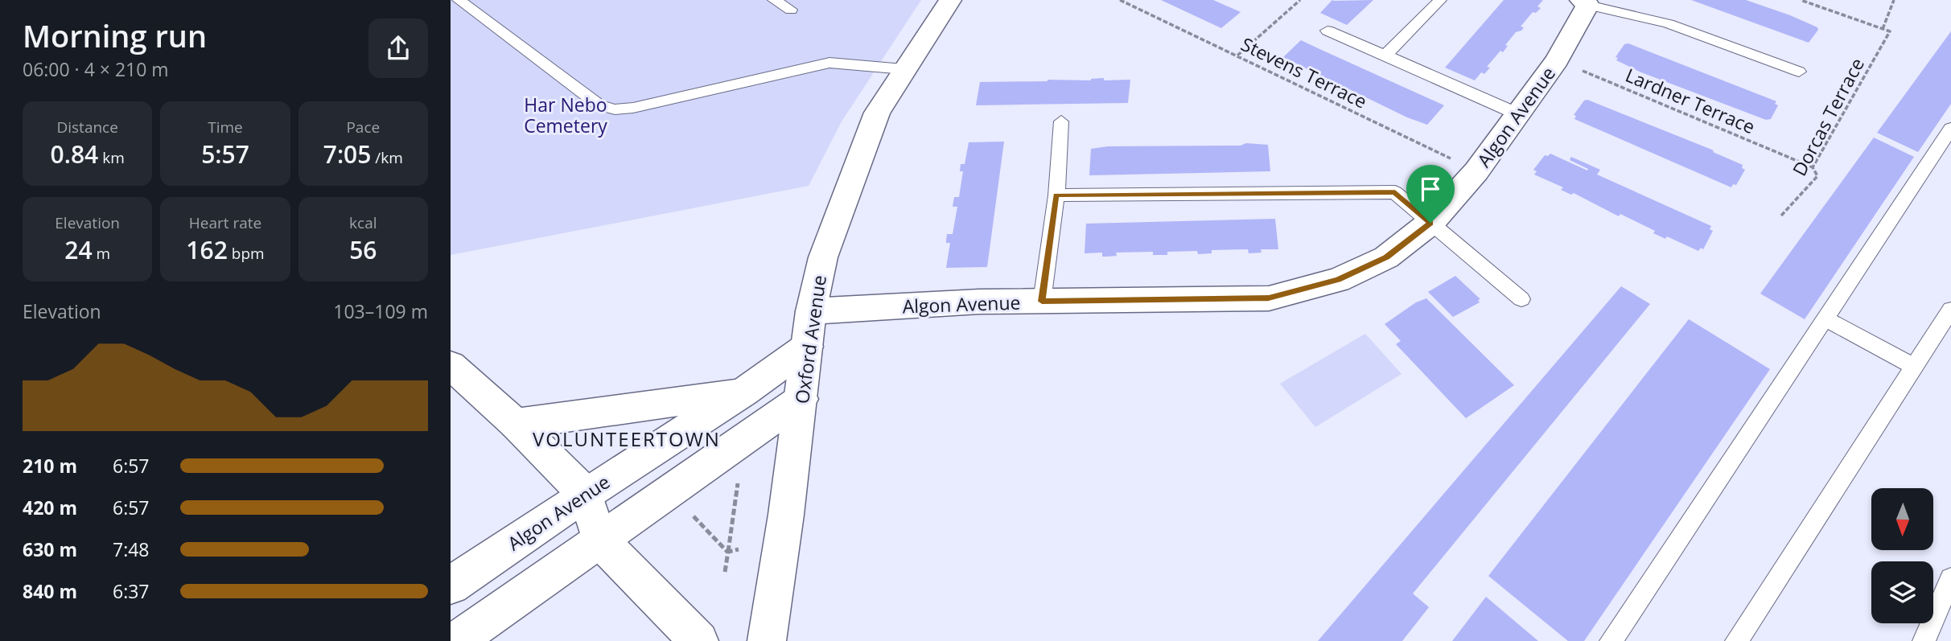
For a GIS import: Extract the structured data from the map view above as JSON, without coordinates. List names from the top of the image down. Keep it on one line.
{"streets":{"street":["Algon Avenue","Oxford Avenue"],"path":["Stevens Terrace","Lardner Terrace","Dorcas Terrace"]},"crossings":[["Stevens Terrace","Algon Avenue"],["Lardner Terrace","Algon Avenue"],["Lardner Terrace","Dorcas Terrace"],["Algon Avenue","Oxford Avenue"]],"districts":["VOLUNTEERTOWN"],"parks":["Har Nebo Cemetery"],"north":"bottom","page":{"heading":["Morning run","06:00 · 4 × 210 m"],"stats":[["Distance","0.84 km"],["Time","5:57"],["Pace","7:05 /km"],["Elevation","24 m"],["Heart rate","162 bpm"],["kcal","56"]],"chart":["Elevation","103–109 m"],"list":[{"name":"210 m","note":"6:57"},{"name":"420 m","note":"6:57"},{"name":"630 m","note":"7:48"},{"name":"840 m","note":"6:37"}]}}
